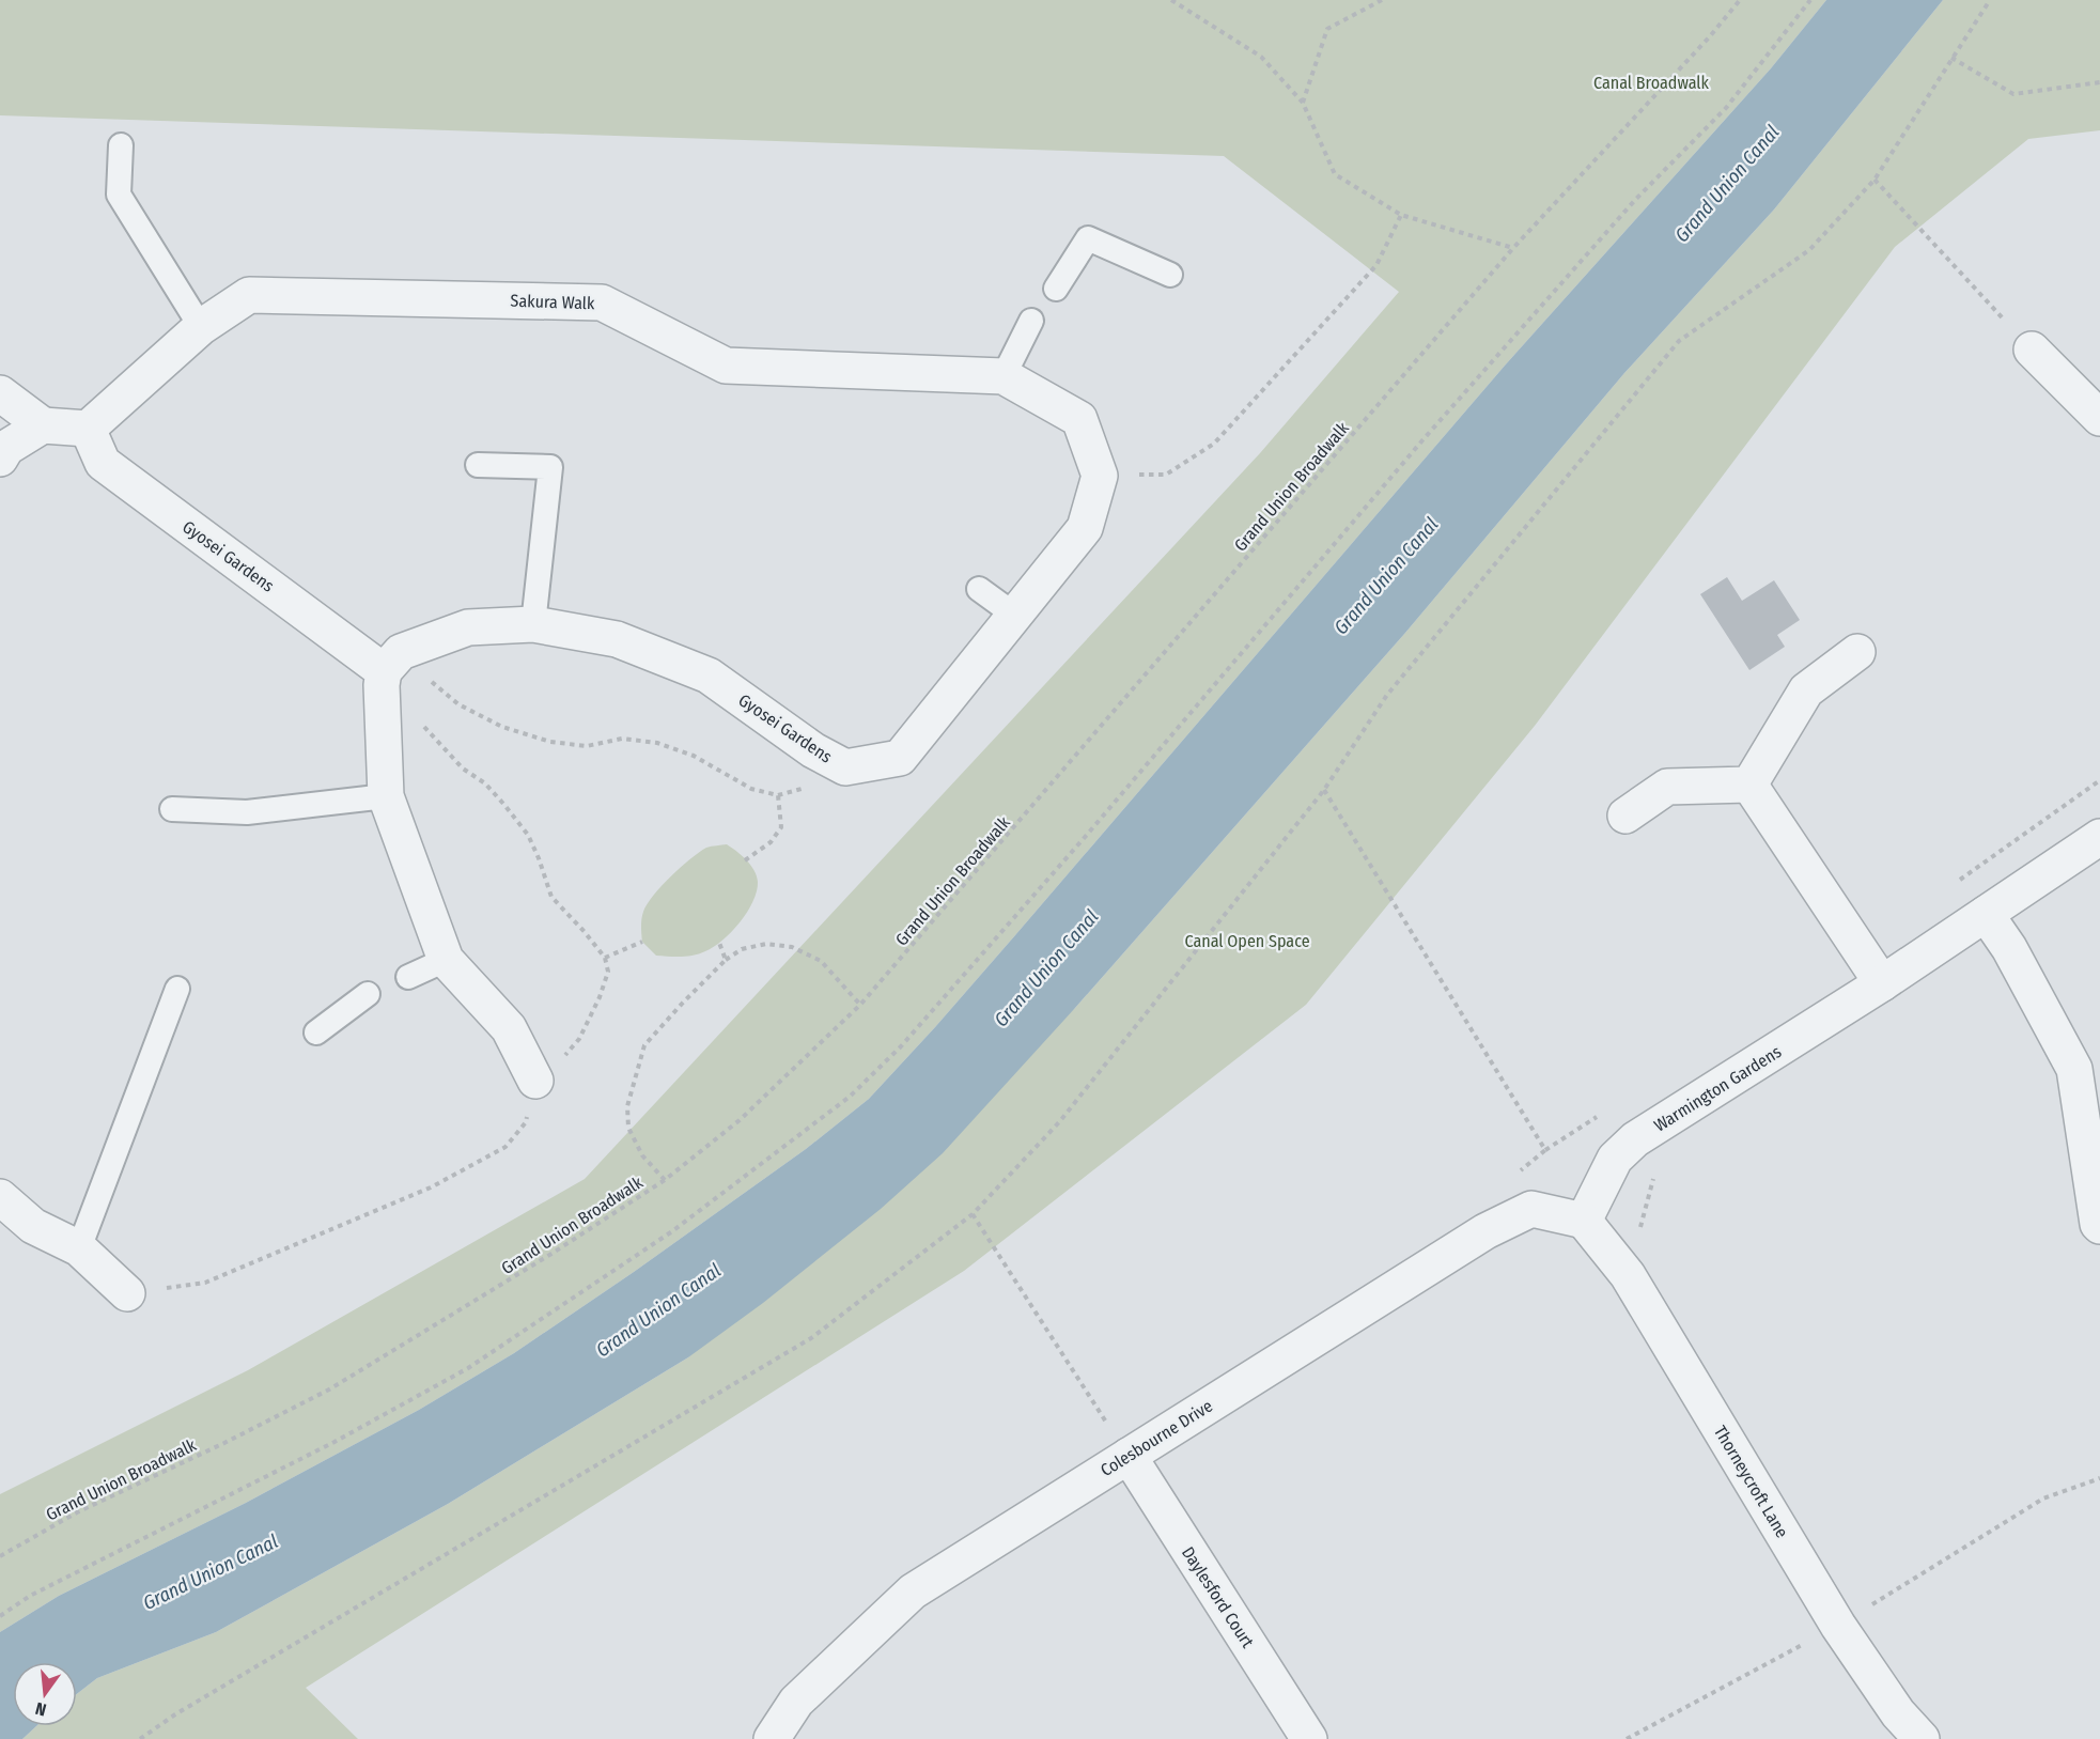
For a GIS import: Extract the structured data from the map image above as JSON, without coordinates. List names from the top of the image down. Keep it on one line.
{"streets":{"street":["Sakura Walk","Gyosei Gardens","Warmington Gardens","Colesbourne Drive","Thorneycroft Lane","Daylesford Court"],"path":["Grand Union Broadwalk"]},"crossings":[["Sakura Walk","Gyosei Gardens"],["Warmington Gardens","Colesbourne Drive"],["Warmington Gardens","Thorneycroft Lane"],["Colesbourne Drive","Thorneycroft Lane"],["Colesbourne Drive","Daylesford Court"]],"water":["Grand Union Canal"],"parks":["Canal Broadwalk","Canal Open Space"],"north":"bottom"}
